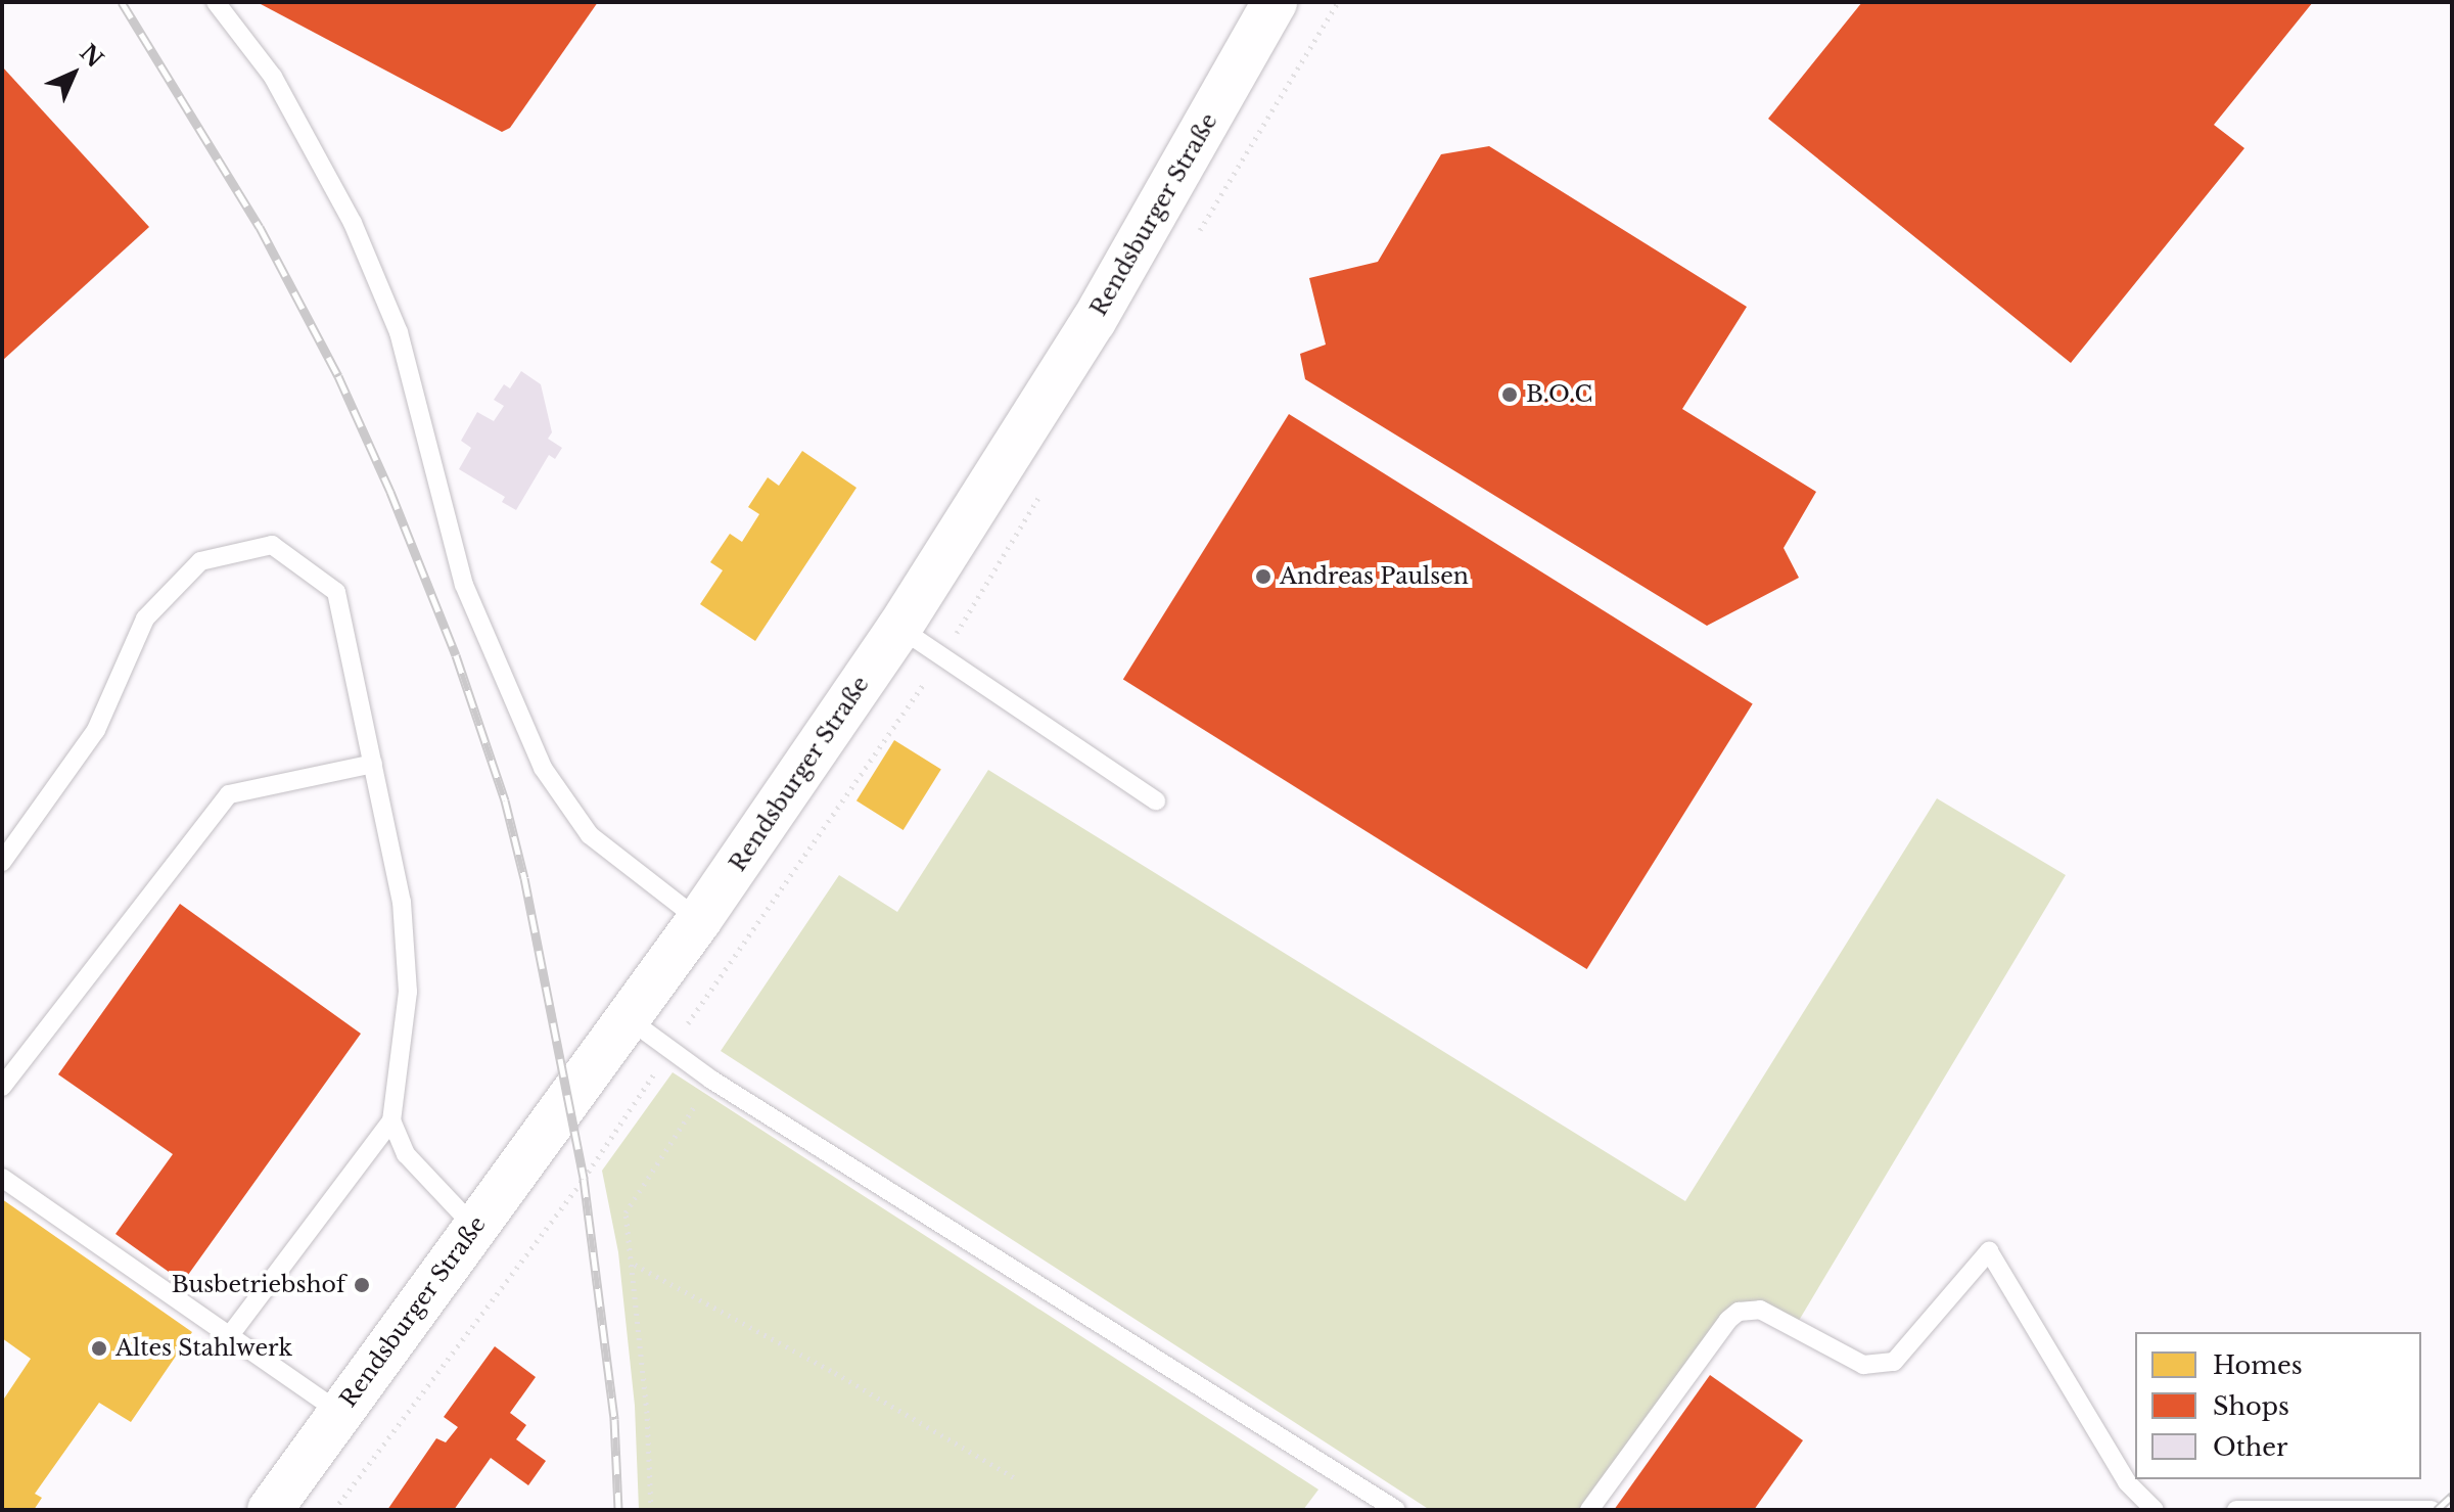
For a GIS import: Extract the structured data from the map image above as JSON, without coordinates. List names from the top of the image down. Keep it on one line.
{"streets":{"street":["Rendsburger Straße"]},"places":["B.O.C","Andreas Paulsen","Busbetriebshof","Altes Stahlwerk"],"legend":["Homes","Shops","Other"],"north":"top right"}
